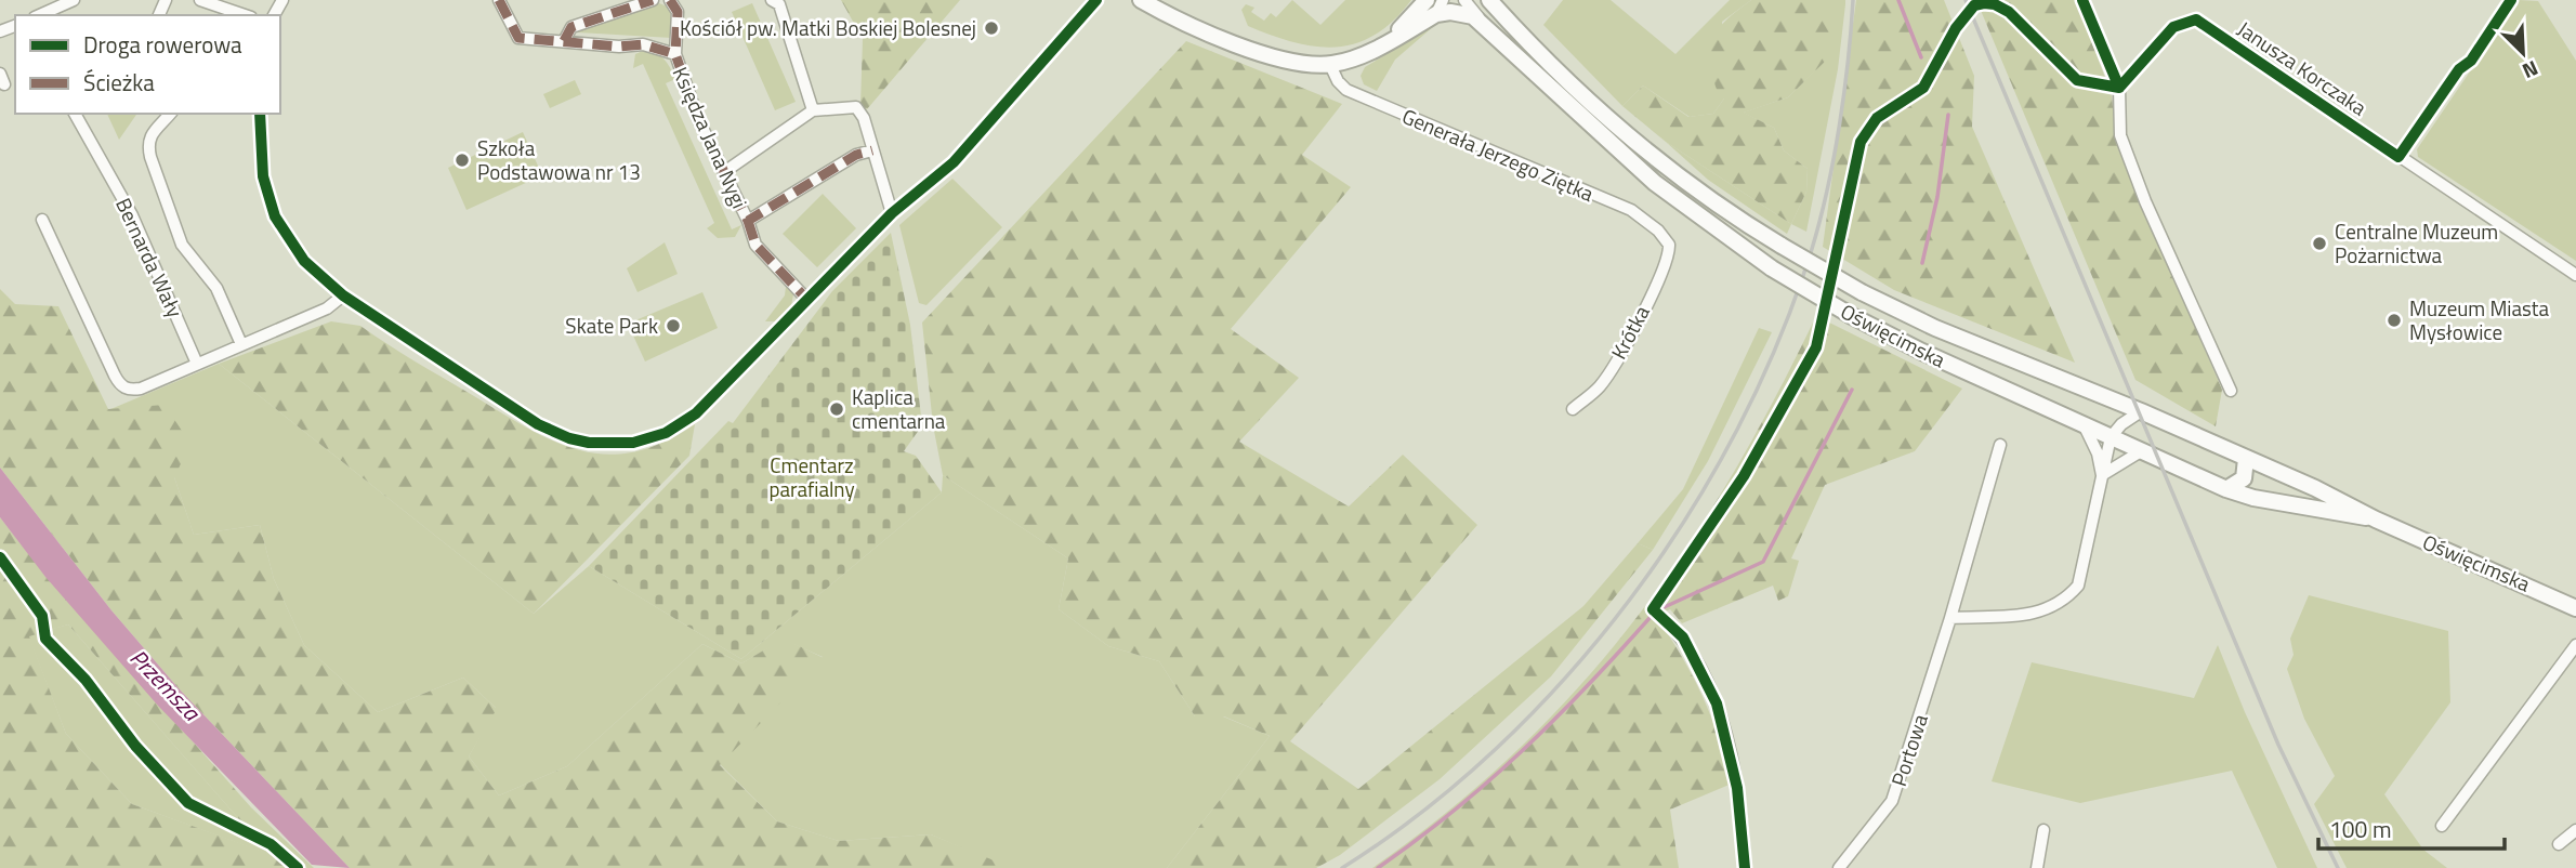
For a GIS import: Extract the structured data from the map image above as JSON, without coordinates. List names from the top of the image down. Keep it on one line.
{"streets":{"main road":["Oświęcimska"],"street":["Janusza Korczaka","Księdza Jana Nygi","Generała Jerzego Ziętka","Bernarda Wały","Krótka","Portowa"]},"crossings":[["Generała Jerzego Ziętka","Krótka"]],"water":["Przemsza"],"parks":["Cmentarz parafialny"],"places":["Kościół pw. Matki Boskiej Bolesnej","Szkoła Podstawowa nr 13","Centralne Muzeum Pożarnictwa","Muzeum Miasta Mysłowice","Skate Park","Kaplica cmentarna"],"legend":["Droga rowerowa","Ścieżka"],"scale_bar":"100 m","north":"bottom right"}
